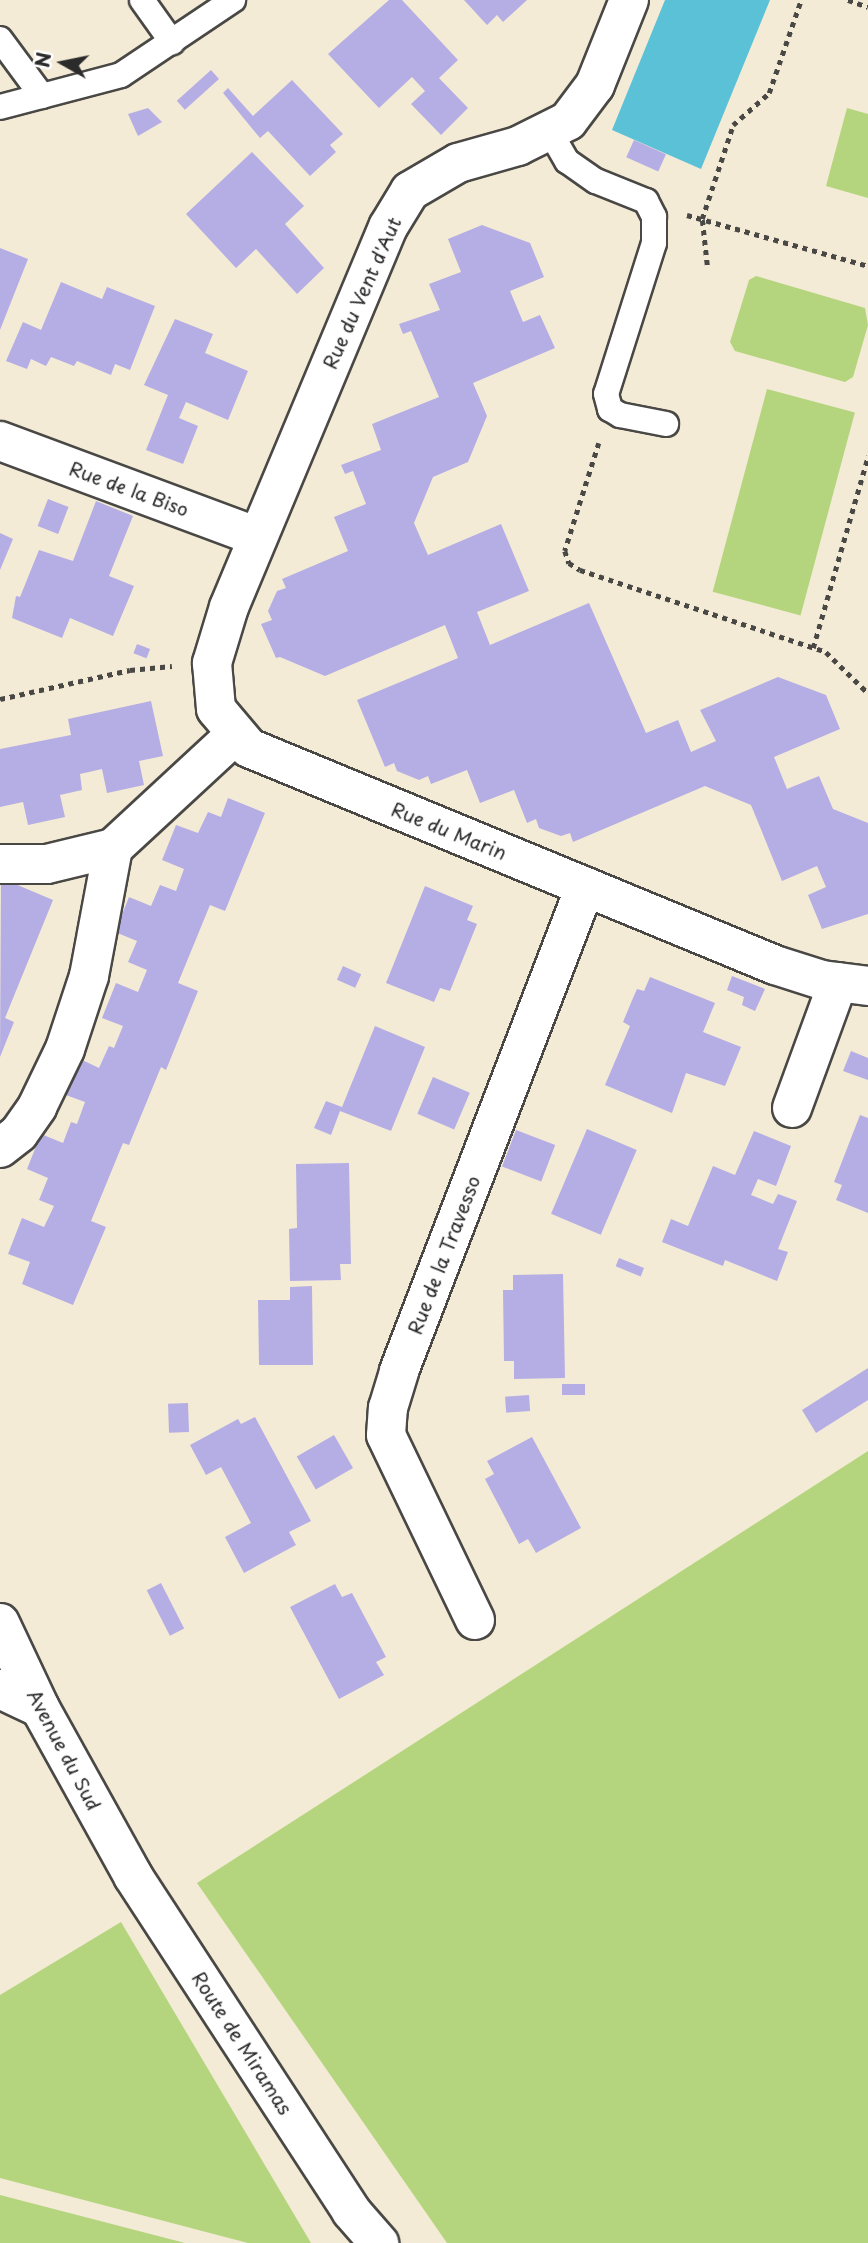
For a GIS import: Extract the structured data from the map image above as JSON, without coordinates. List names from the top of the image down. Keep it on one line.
{"streets":{"street":["Rue du Vent d'Aut","Rue de la Biso","Rue du Marin","Rue de la Travesso","Avenue du Sud","Route de Miramas"]},"crossings":[["Rue du Vent d'Aut","Rue de la Biso"],["Rue du Vent d'Aut","Rue du Marin"],["Rue de la Biso","Rue du Marin"],["Rue du Marin","Rue de la Travesso"],["Avenue du Sud","Route de Miramas"]],"north":"left"}
